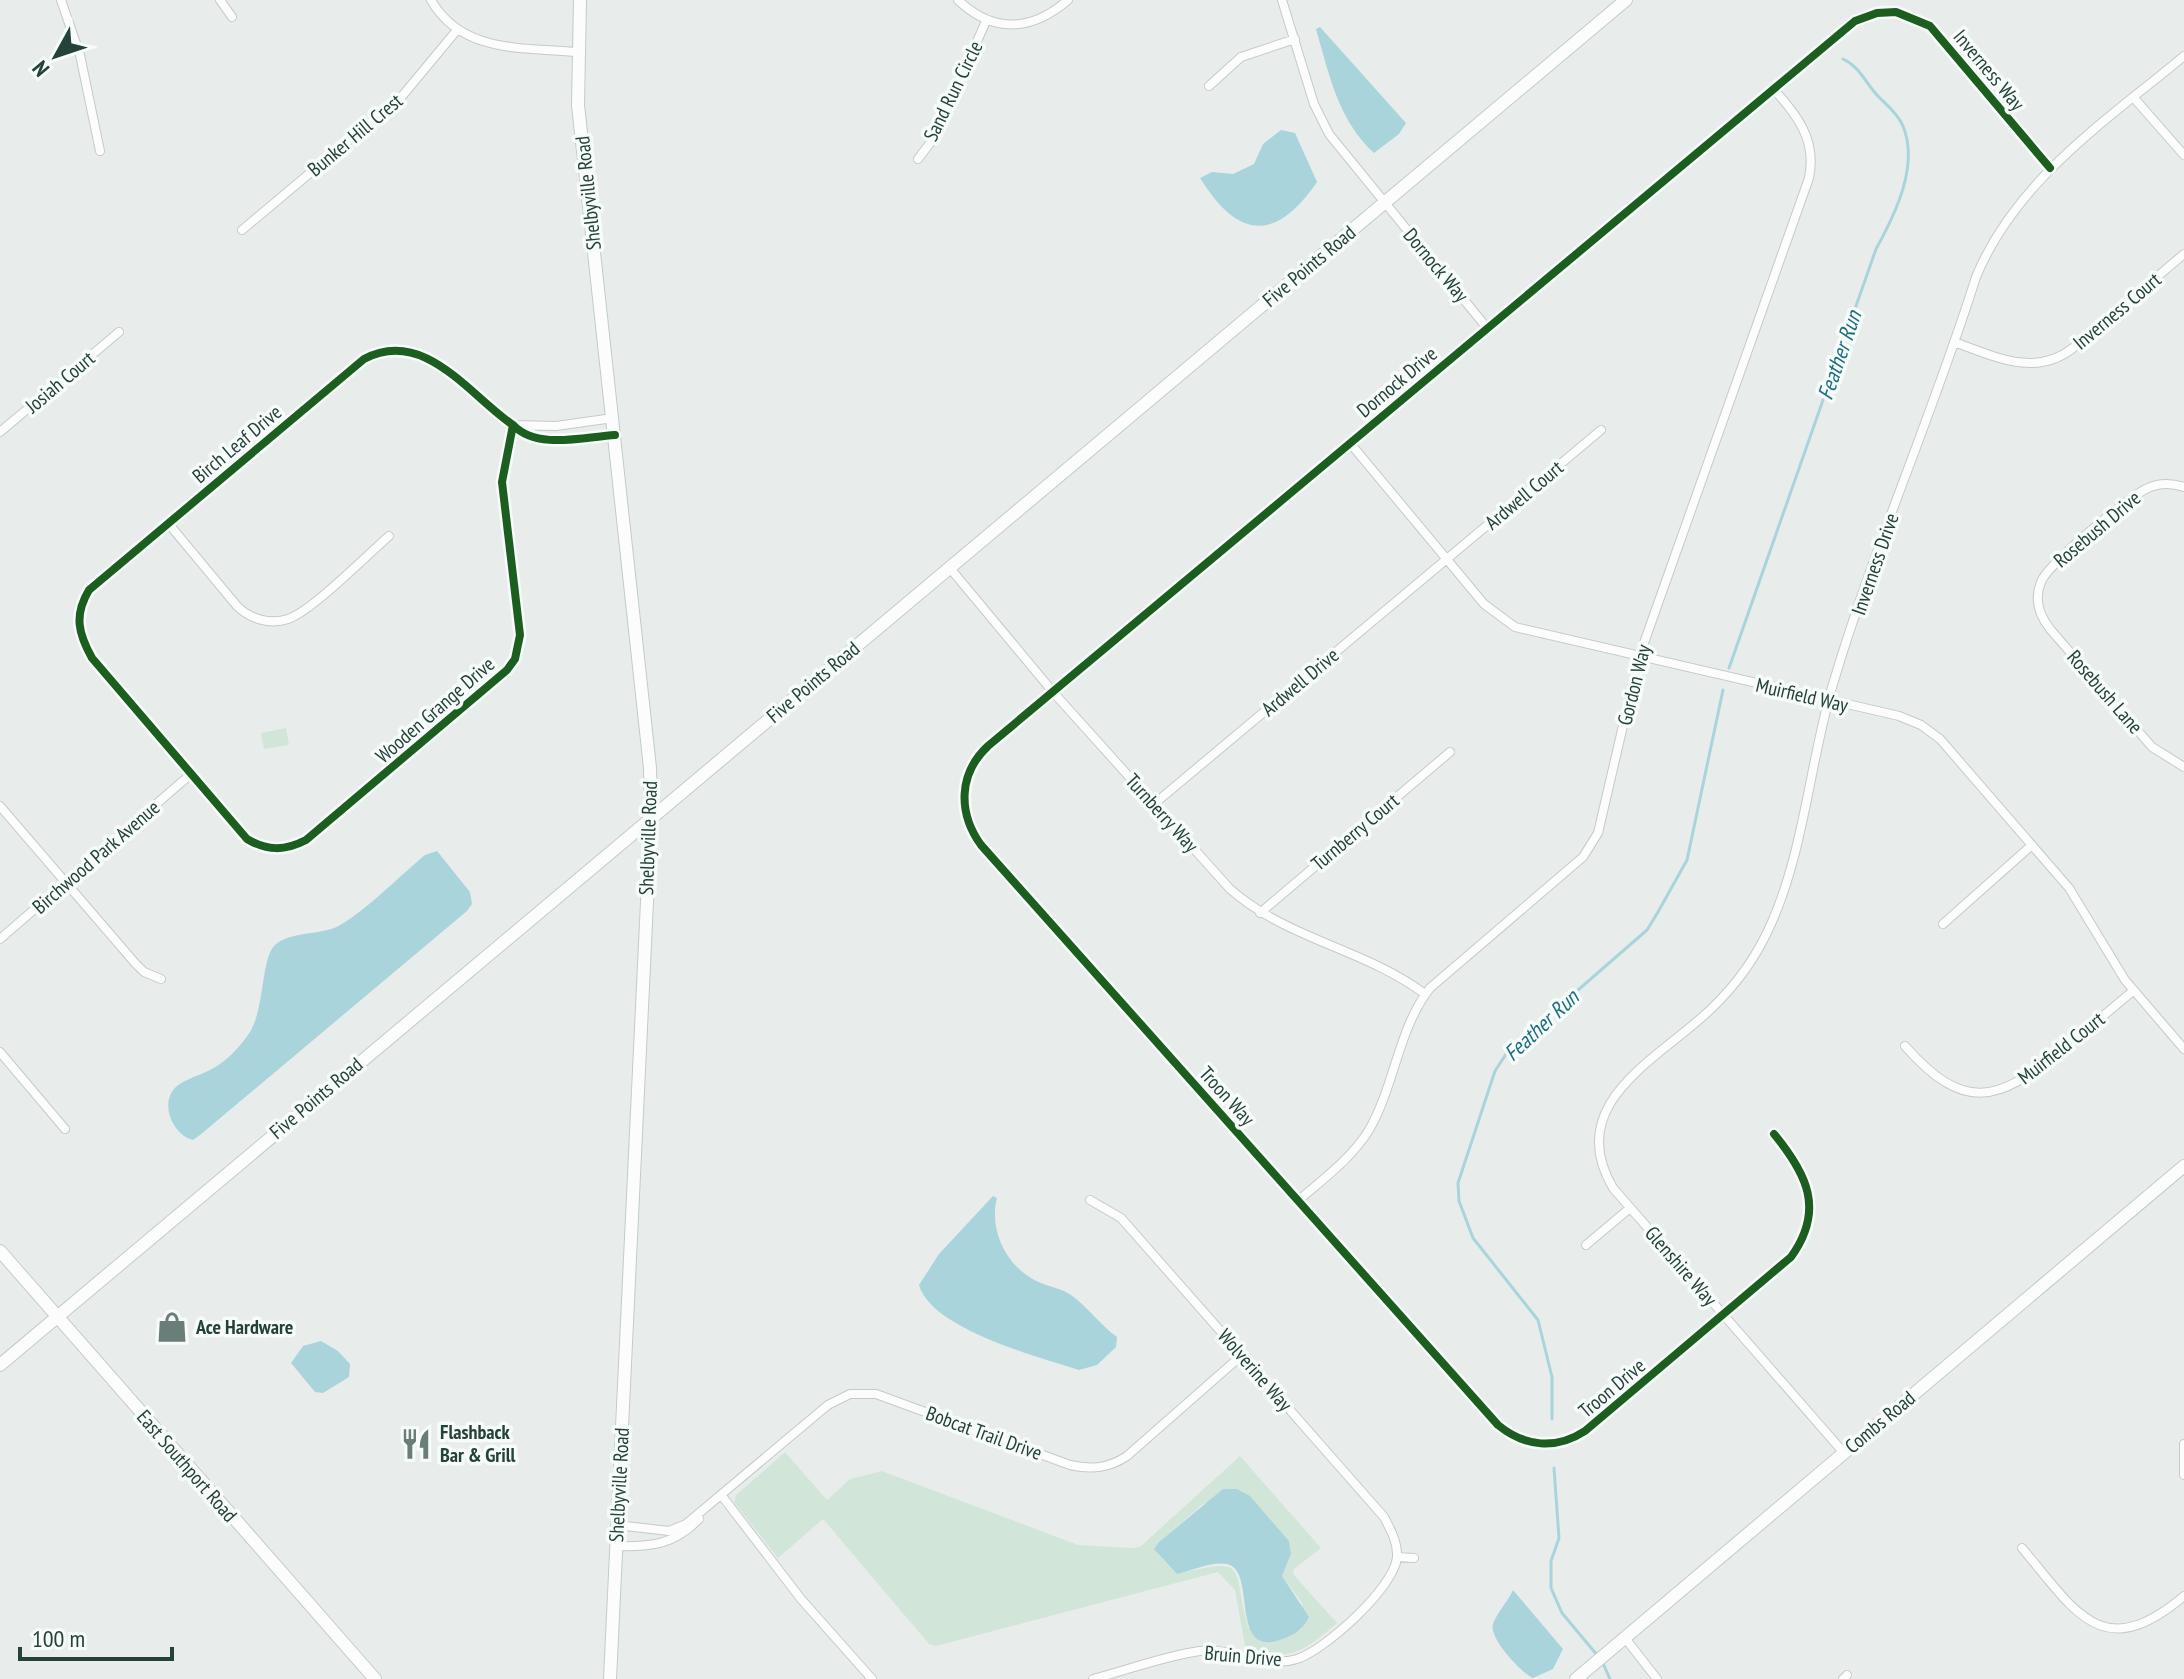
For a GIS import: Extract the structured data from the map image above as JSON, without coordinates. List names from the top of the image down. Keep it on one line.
{"streets":{"street":["Inverness Way","Sand Run Circle","Bunker Hill Crest","Shelbyville Road","Dornock Way","Five Points Road","Inverness Court","Josiah Court","Dornock Drive","Birch Leaf Drive","Ardwell Court","Rosebush Drive","Inverness Drive","Ardwell Drive","Gordon Way","Rosebush Lane","Muirfield Way","Wooden Grange Drive","Turnberry Way","Turnberry Court","Birchwood Park Avenue","Muirfield Court","Troon Way","Glenshire Way","Wolverine Way","Troon Drive","Combs Road","Bobcat Trail Drive","East Southport Road","Bruin Drive"]},"crossings":[["Inverness Way","Dornock Drive"],["Inverness Way","Inverness Drive"],["Shelbyville Road","Five Points Road"],["Shelbyville Road","Birch Leaf Drive"],["Shelbyville Road","Bobcat Trail Drive"],["Dornock Way","Five Points Road"],["Dornock Way","Dornock Drive"],["Five Points Road","Turnberry Way"],["Five Points Road","East Southport Road"],["Inverness Court","Inverness Drive"],["Dornock Drive","Gordon Way"],["Dornock Drive","Muirfield Way"],["Dornock Drive","Turnberry Way"],["Dornock Drive","Troon Way"],["Birch Leaf Drive","Wooden Grange Drive"],["Birch Leaf Drive","Birchwood Park Avenue"],["Ardwell Court","Ardwell Drive"],["Ardwell Court","Muirfield Way"],["Rosebush Drive","Rosebush Lane"],["Inverness Drive","Muirfield Way"],["Inverness Drive","Glenshire Way"],["Ardwell Drive","Muirfield Way"],["Ardwell Drive","Turnberry Way"],["Gordon Way","Muirfield Way"],["Gordon Way","Turnberry Way"],["Gordon Way","Troon Way"],["Muirfield Way","Muirfield Court"],["Wooden Grange Drive","Birchwood Park Avenue"],["Turnberry Way","Turnberry Court"],["Troon Way","Troon Drive"],["Glenshire Way","Troon Drive"],["Glenshire Way","Combs Road"],["Wolverine Way","Bobcat Trail Drive"],["Wolverine Way","Bruin Drive"]],"water":["Feather Run"],"places":{"shop":["Ace Hardware"],"restaurant":["Flashback Bar & Grill"]},"scale_bar":"100 m","north":"bottom left"}
